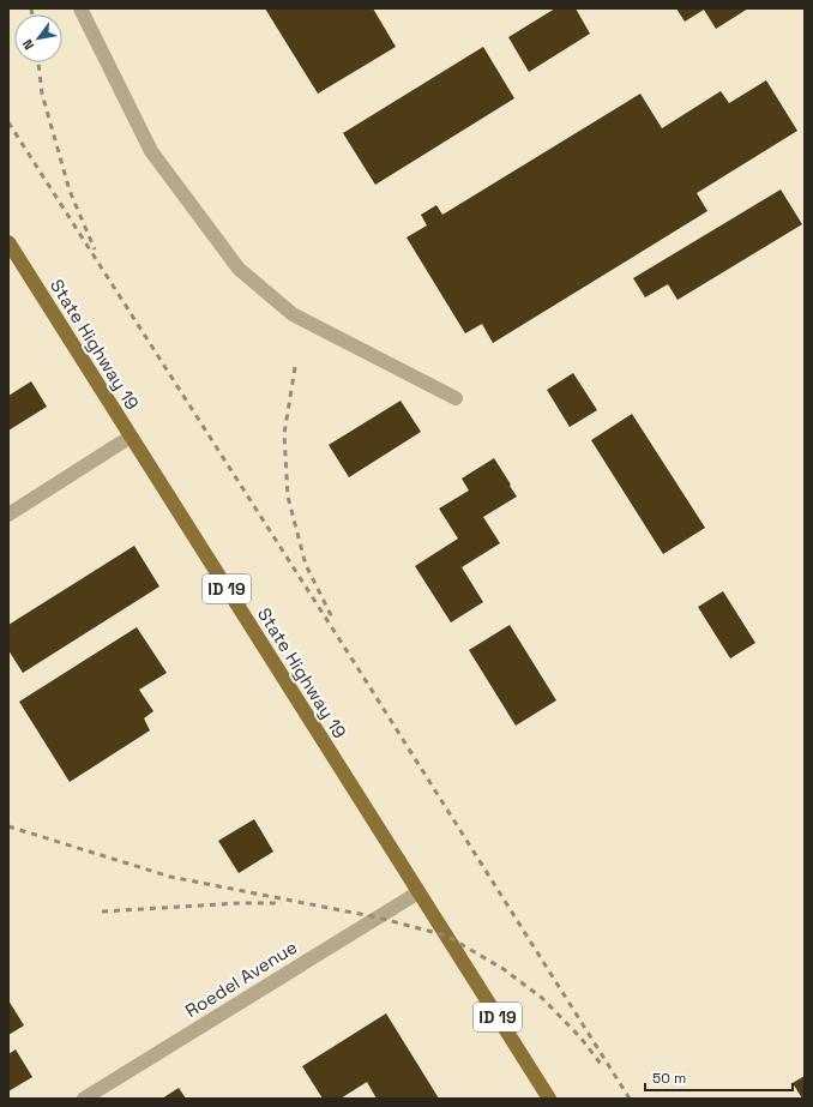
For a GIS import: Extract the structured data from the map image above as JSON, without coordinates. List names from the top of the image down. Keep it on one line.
{"streets":{"main road":["State Highway 19","ID 19"],"street":["Roedel Avenue"]},"crossings":[["State Highway 19","Roedel Avenue"]],"scale_bar":"50 m","north":"bottom left"}
